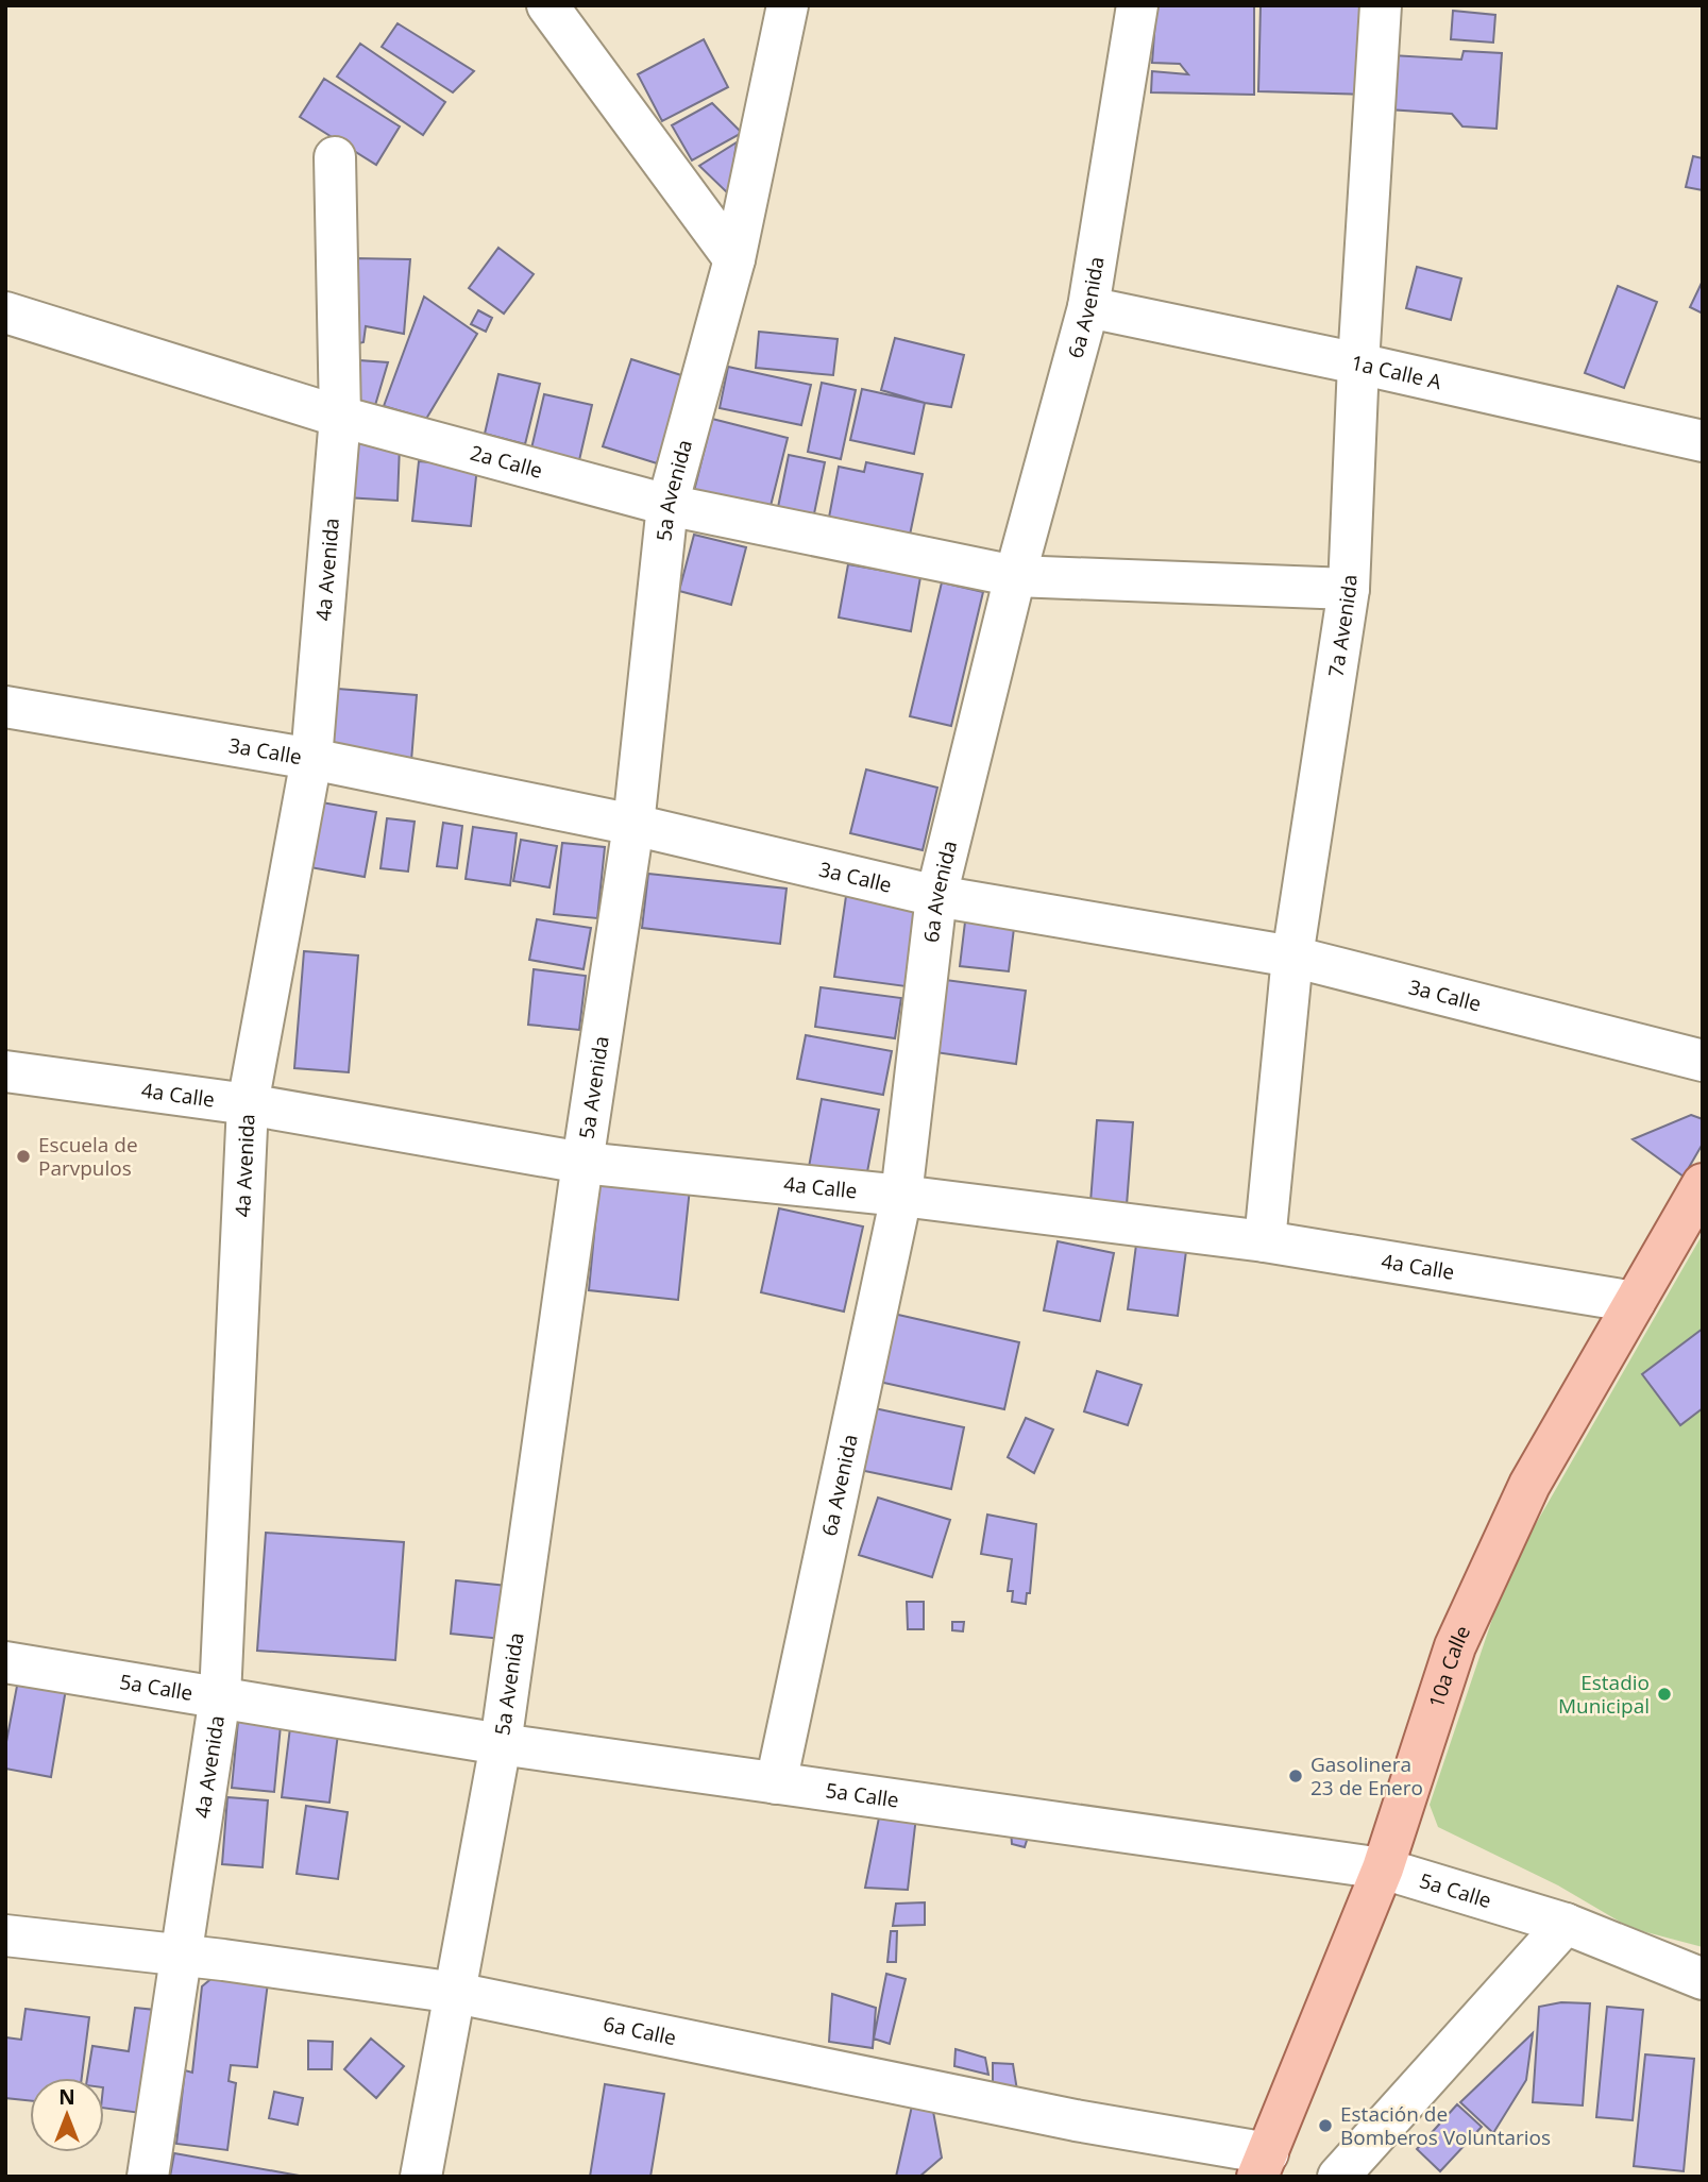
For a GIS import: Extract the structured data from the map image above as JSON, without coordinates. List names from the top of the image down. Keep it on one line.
{"streets":{"main road":["10a Calle"],"street":["6a Avenida","1a Calle A","2a Calle","5a Avenida","4a Avenida","7a Avenida","3a Calle","4a Calle","5a Calle","6a Calle"]},"crossings":[["6a Avenida","1a Calle A"],["6a Avenida","2a Calle"],["6a Avenida","3a Calle"],["6a Avenida","4a Calle"],["6a Avenida","5a Calle"],["1a Calle A","7a Avenida"],["2a Calle","5a Avenida"],["2a Calle","4a Avenida"],["2a Calle","7a Avenida"],["5a Avenida","3a Calle"],["5a Avenida","4a Calle"],["5a Avenida","5a Calle"],["5a Avenida","6a Calle"],["4a Avenida","3a Calle"],["4a Avenida","4a Calle"],["4a Avenida","5a Calle"],["4a Avenida","6a Calle"],["7a Avenida","3a Calle"],["7a Avenida","4a Calle"],["4a Calle","10a Calle"],["10a Calle","5a Calle"],["10a Calle","6a Calle"]],"places":["Escuela de Parvpulos","Estadio Municipal","Gasolinera 23 de Enero","Estación de Bomberos Voluntarios"],"north":"top"}
